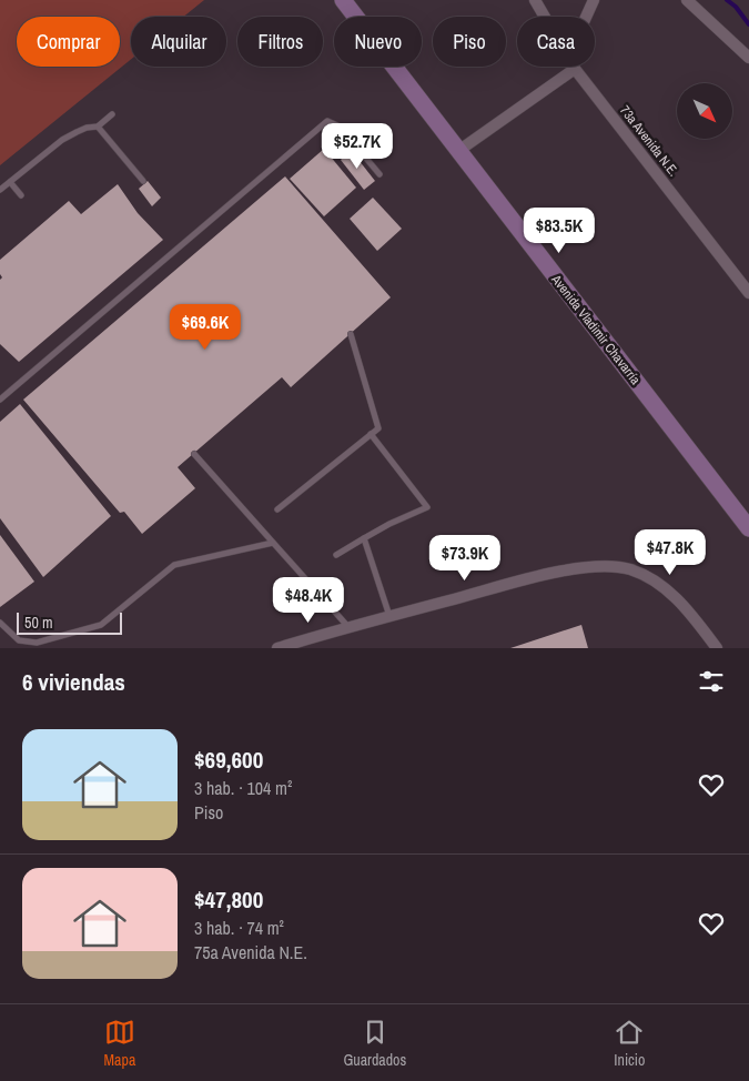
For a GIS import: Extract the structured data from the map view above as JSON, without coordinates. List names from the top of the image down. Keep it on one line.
{"streets":{"street":["73a Avenida N.E.","Avenida Vladimir Chavarría"]},"scale_bar":"50 m","north":"bottom right","page":{"chip":["Comprar","Alquilar","Filtros","Nuevo","Piso","Casa"],"price":["$52.7K","$83.5K","$69.6K","$47.8K","$73.9K","$48.4K"],"scale":"50 m","heading":"6 viviendas","list":[{"name":"$69,600","note":"3 hab. · 104 m² · Piso"},{"name":"$47,800","note":"3 hab. · 74 m² · 75a Avenida N.E."}],"tabs":["Mapa","Guardados","Inicio"]}}
